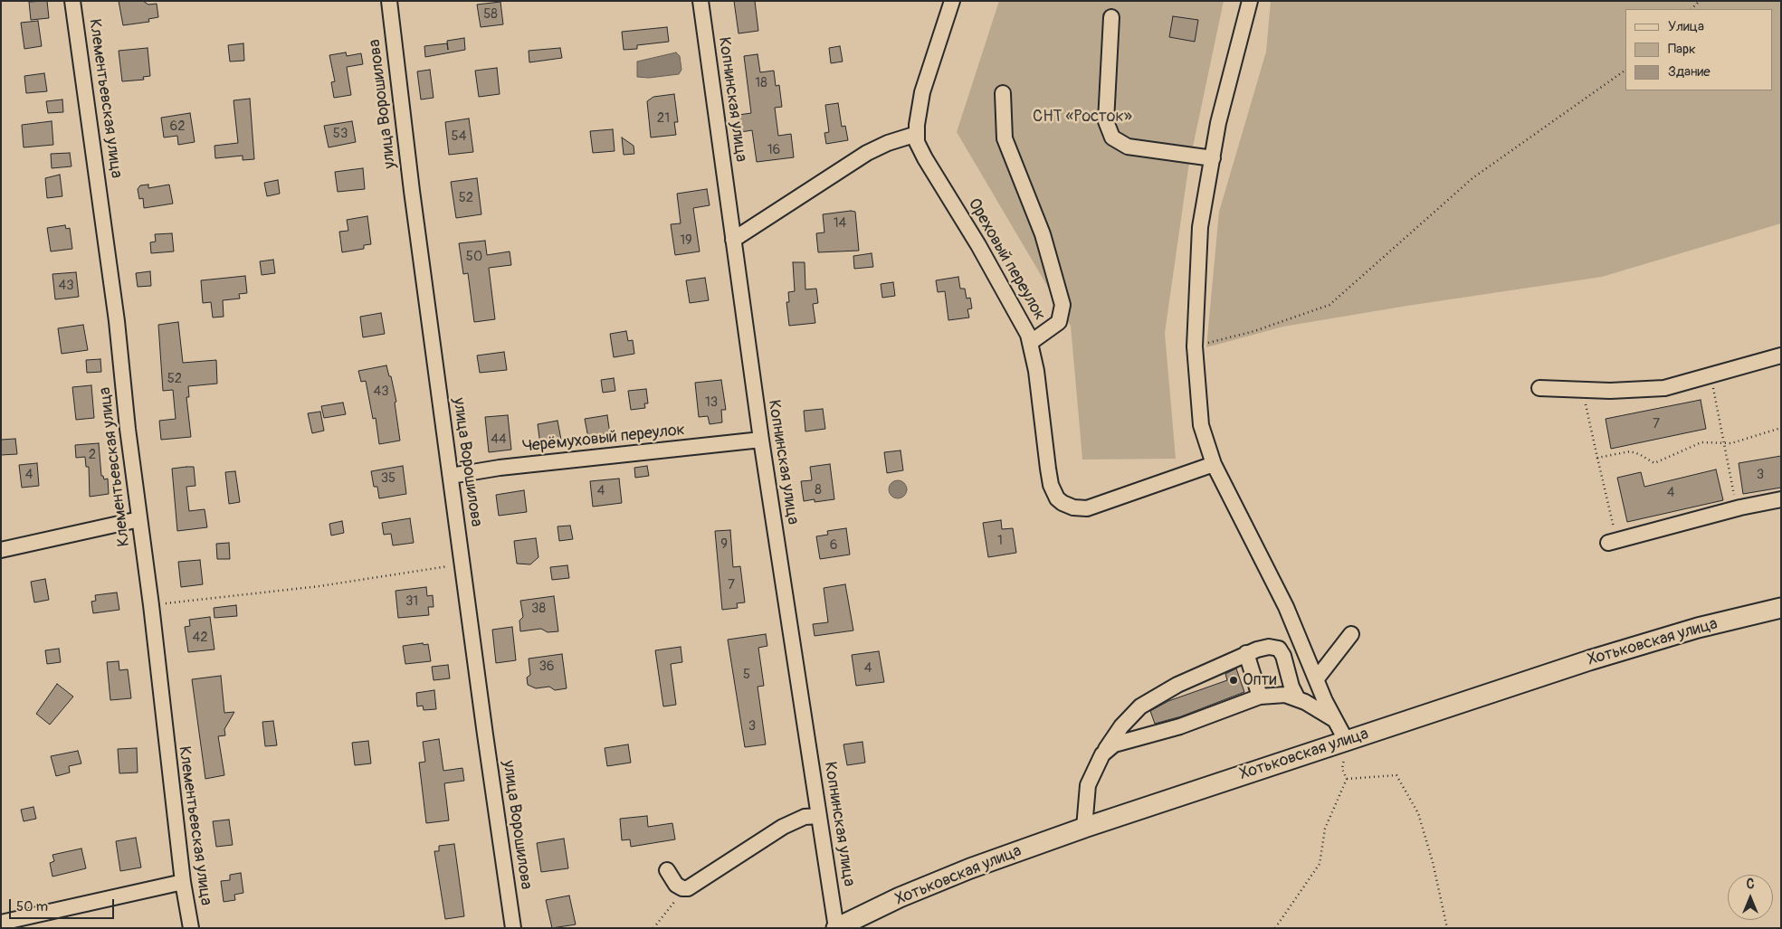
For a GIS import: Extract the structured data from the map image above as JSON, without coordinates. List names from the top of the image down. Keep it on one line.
{"streets":{"main road":["Хотьковская улица"],"street":["Клементьевская улица","Копнинская улица","улица Ворошилова","Ореховый переулок","Черёмуховый переулок"]},"crossings":[["Копнинская улица","Черёмуховый переулок"],["Копнинская улица","Хотьковская улица"],["улица Ворошилова","Черёмуховый переулок"]],"parks":["СНТ «Росток»"],"places":["Опти"],"house_numbers":["58","18","21","62","53","54","16","52","14","19","50","43","52","43","13","7","44","2","4","3","35","8","4","4","1","9","6","7","31","38","42","36","4","5","3"],"legend":["Улица","Парк","Здание"],"scale_bar":"50 m","north":"top"}
